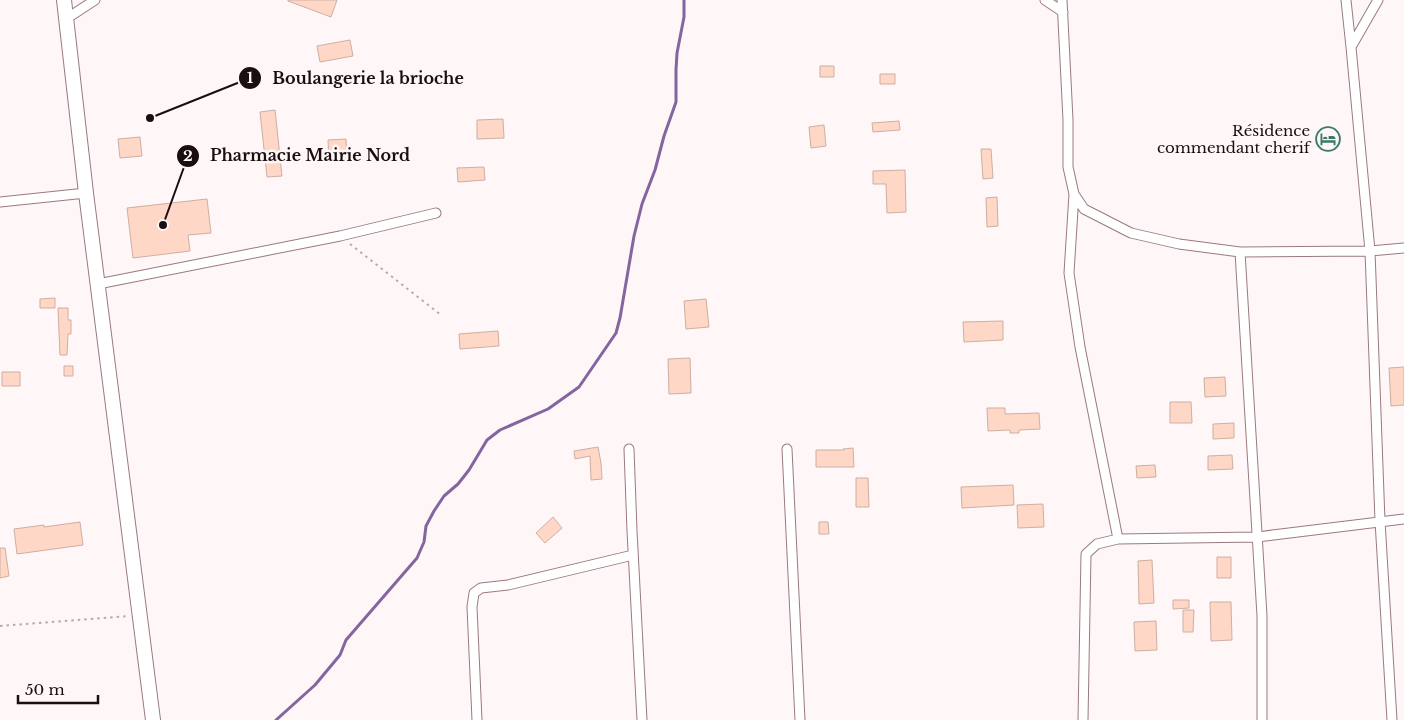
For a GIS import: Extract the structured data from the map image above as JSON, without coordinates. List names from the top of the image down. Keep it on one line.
{"places":{"other":["Boulangerie la brioche","Pharmacie Mairie Nord"],"hotel":["Résidence commendant cherif"]},"scale_bar":"50 m"}
